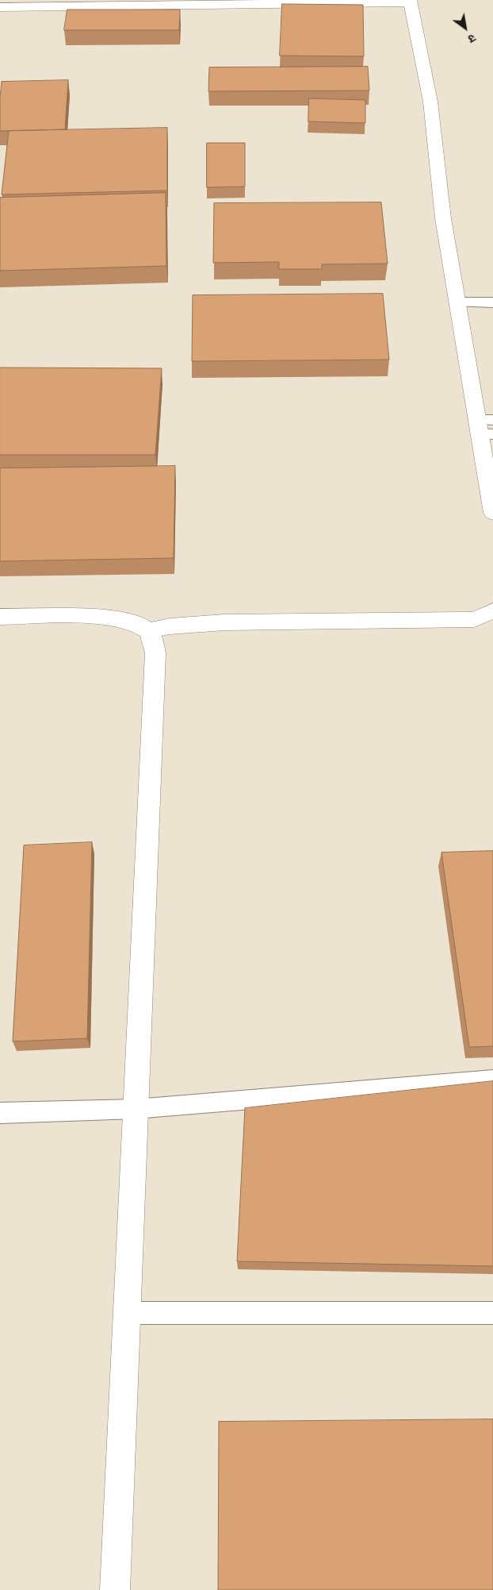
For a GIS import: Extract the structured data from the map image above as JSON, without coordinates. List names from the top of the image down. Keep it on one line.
{"north":"bottom right"}
